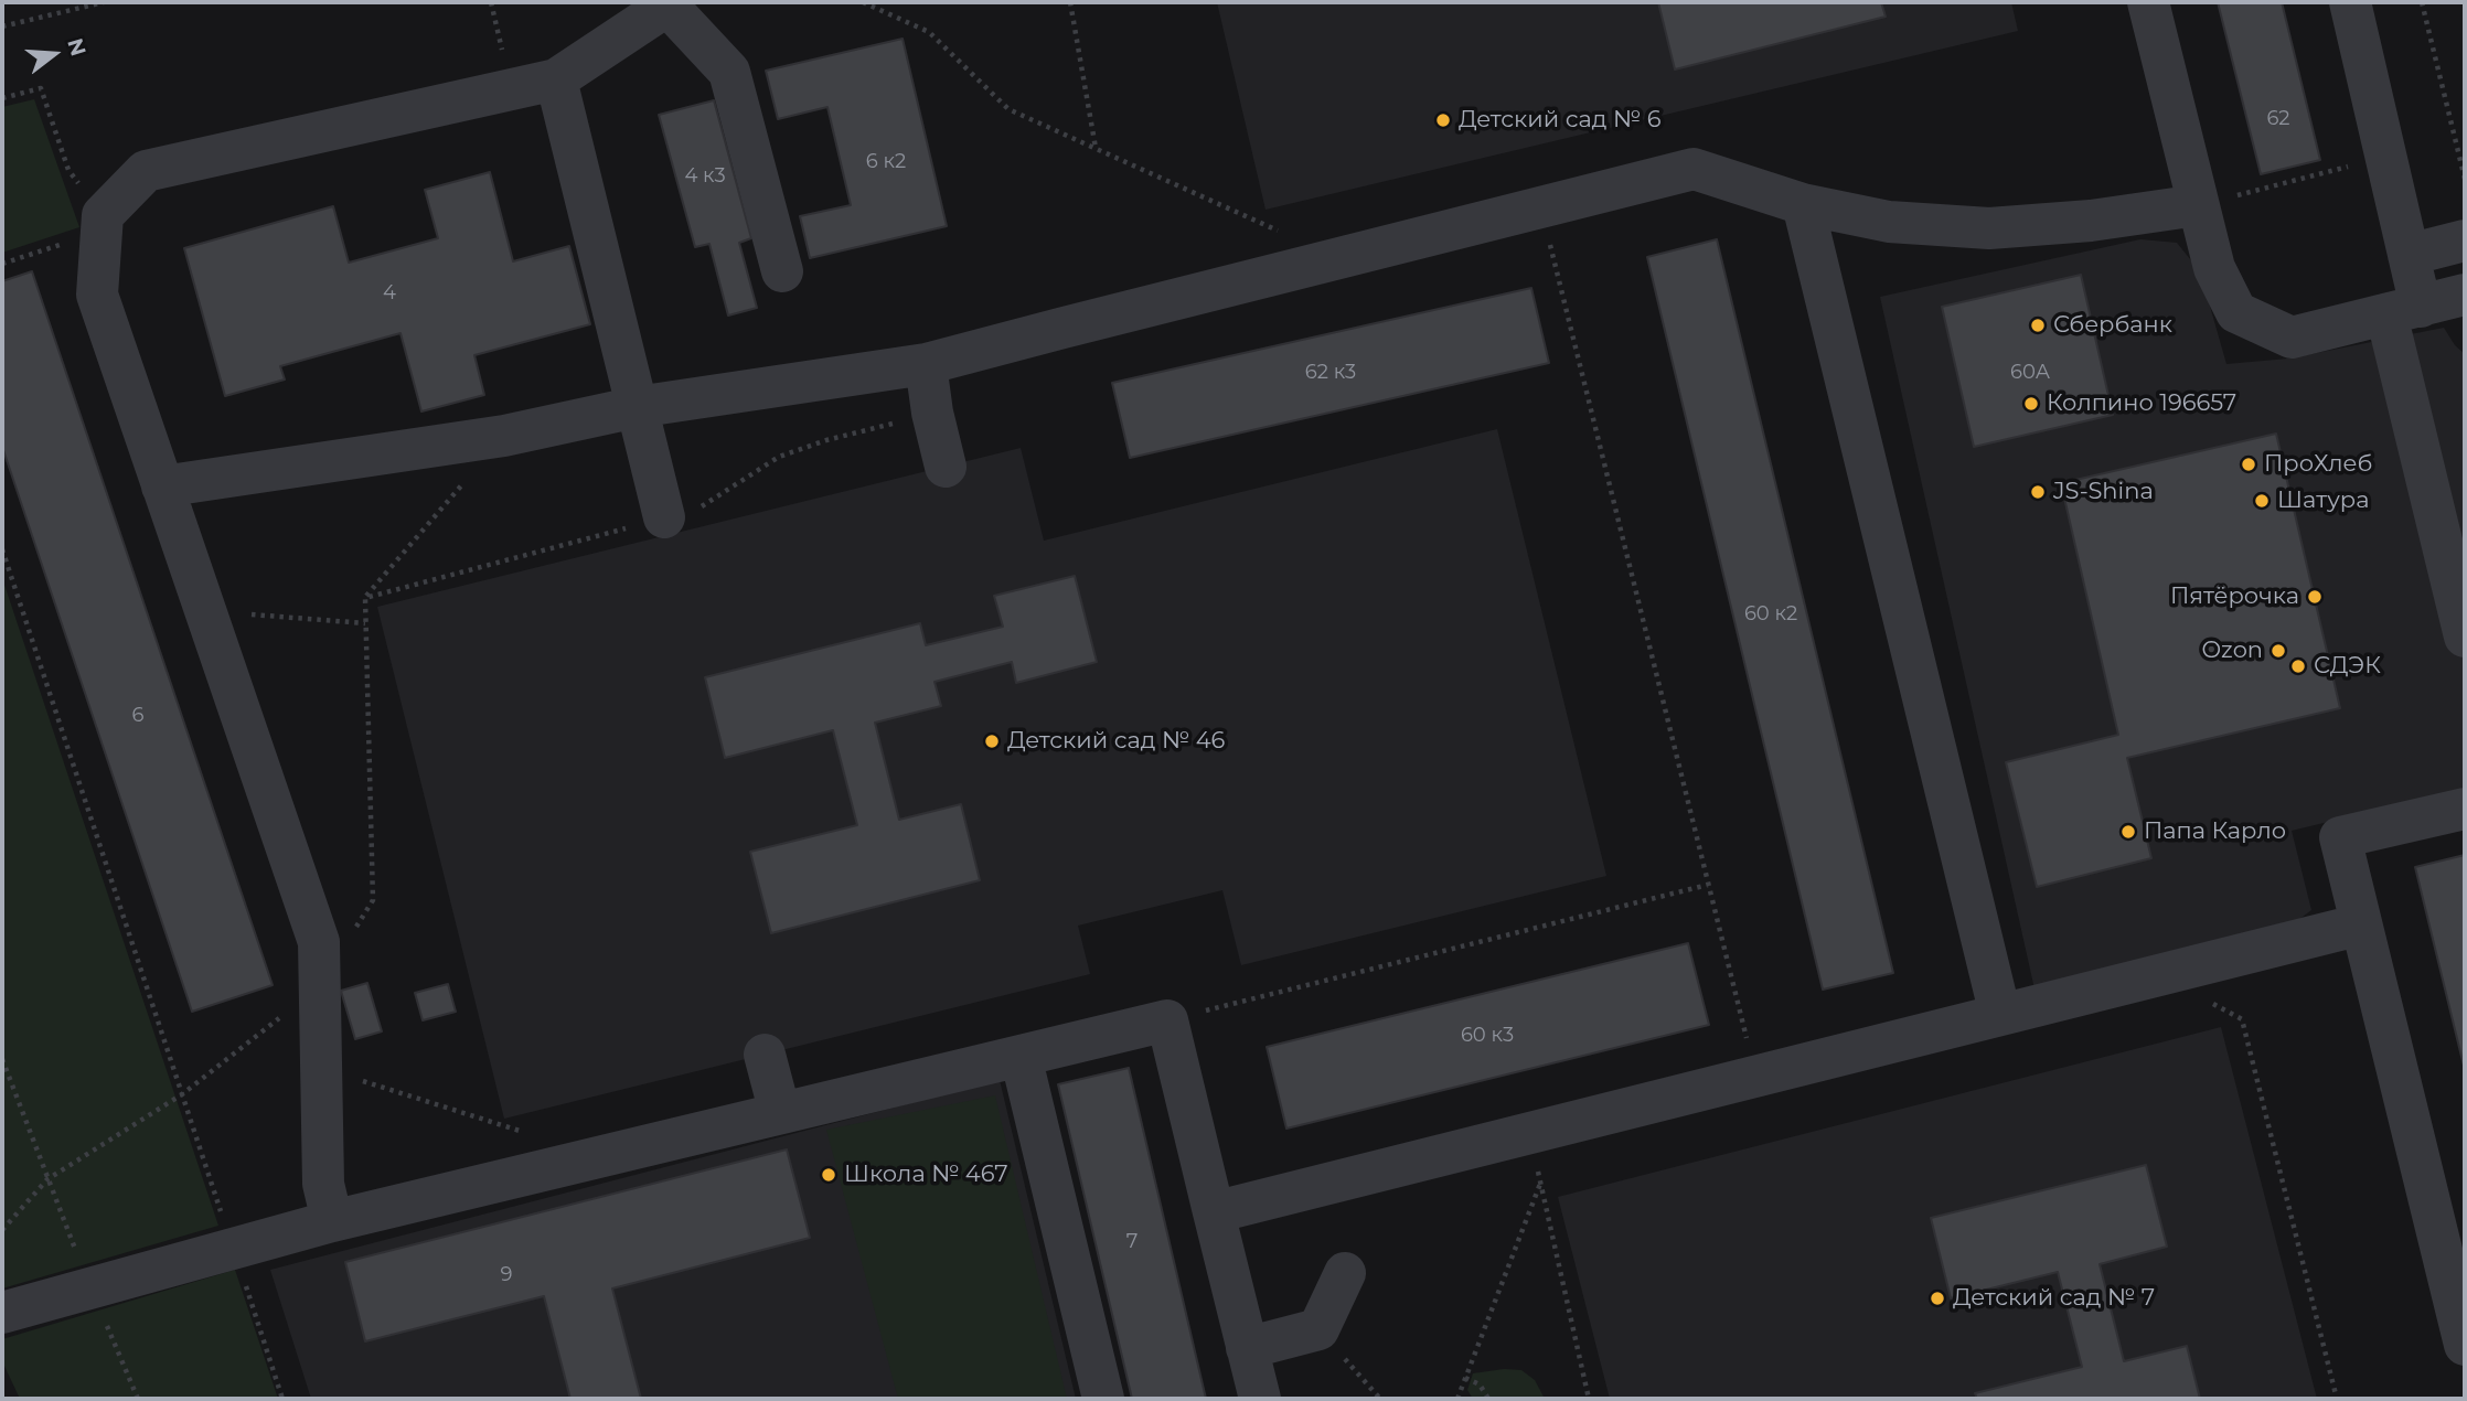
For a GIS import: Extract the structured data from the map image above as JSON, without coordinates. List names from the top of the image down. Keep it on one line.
{"places":["Детский сад № 6","Сбербанк","Колпино 196657","ПроХлеб","JS-Shina","Шатура","Пятёрочка","Ozon","СДЭК","Детский сад № 46","Папа Карло","Школа № 467","Детский сад № 7"],"house_numbers":["62","6 к2","4 к3","4","62 к3","60А","60 к2","6","60 к3","7","9"],"north":"right"}
